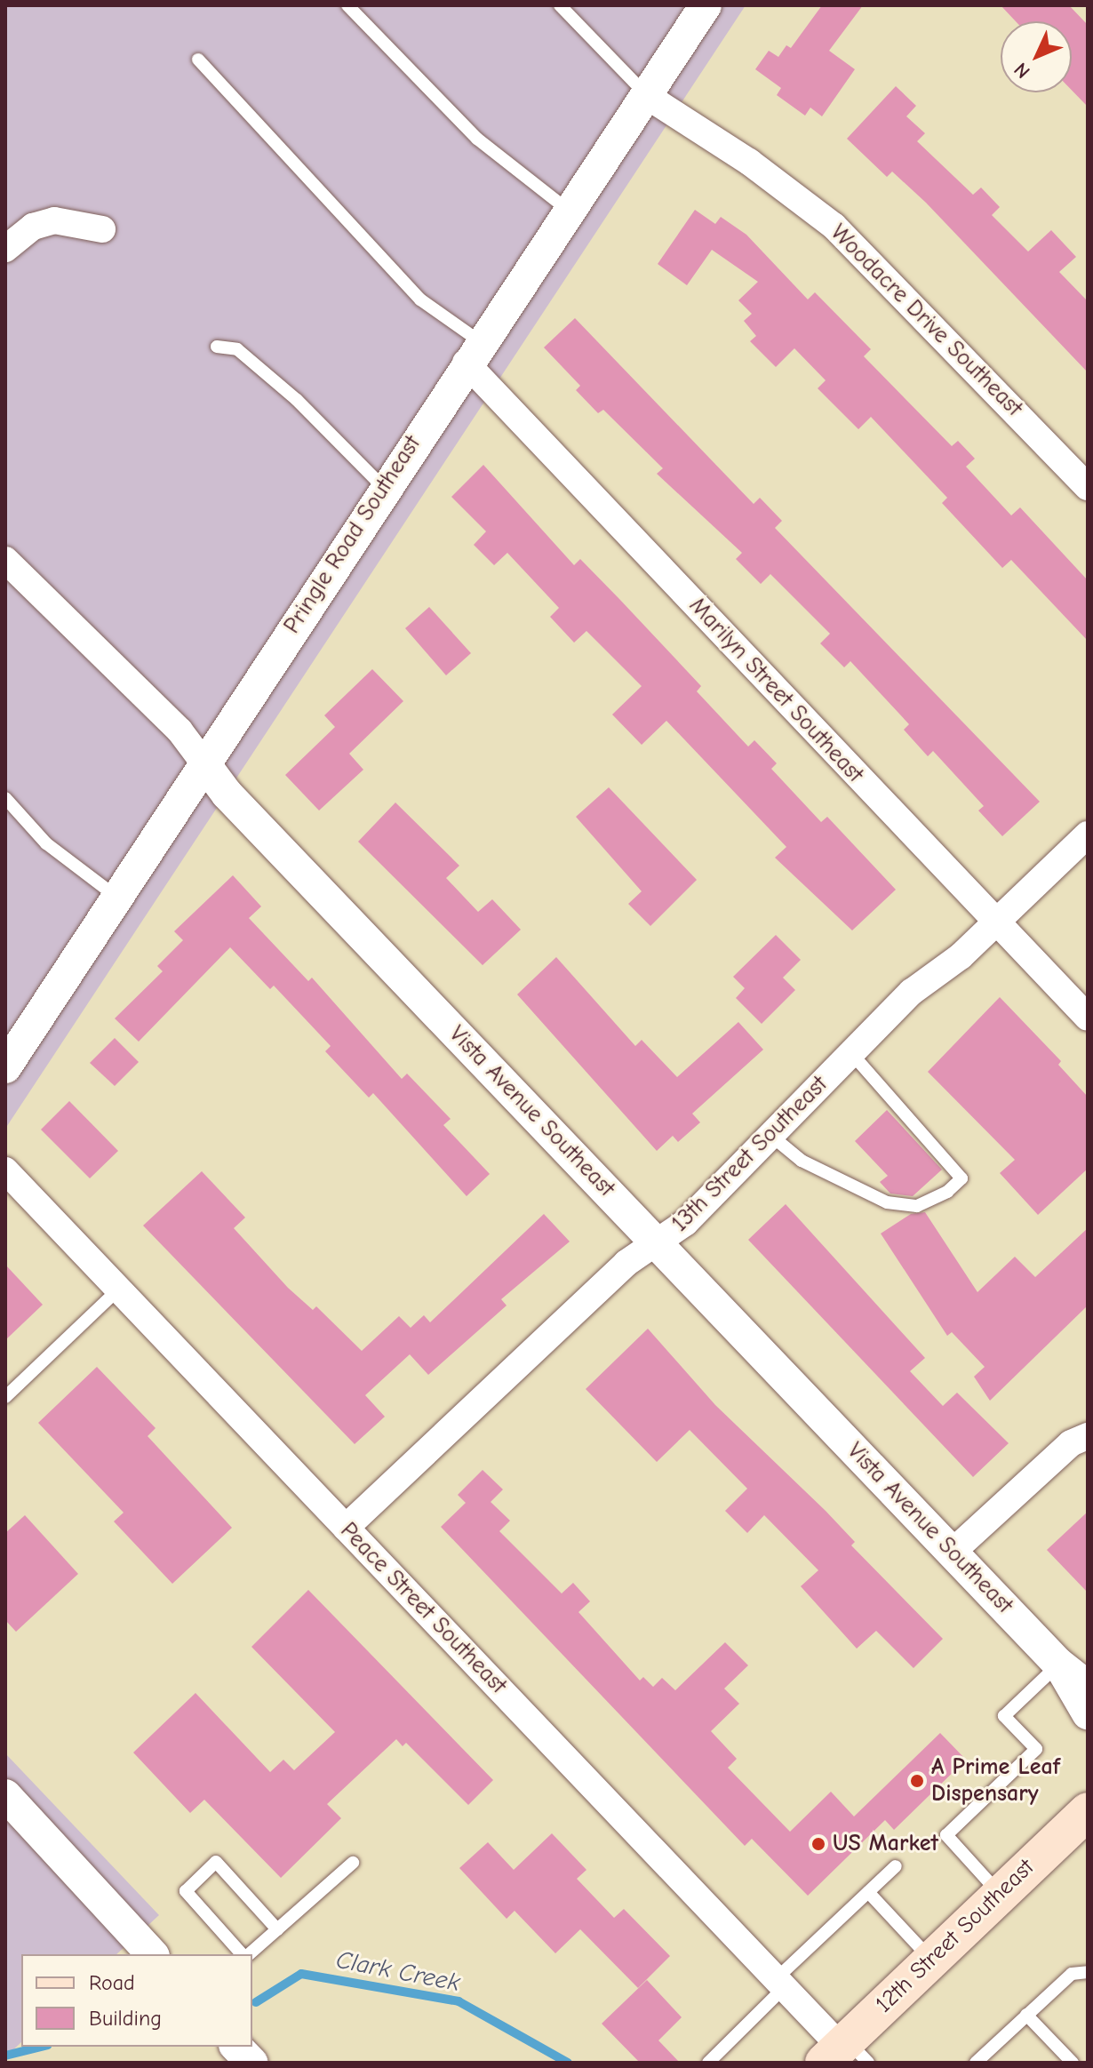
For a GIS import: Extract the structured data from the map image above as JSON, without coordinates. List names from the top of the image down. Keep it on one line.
{"streets":{"main road":["12th Street Southeast"],"street":["Woodacre Drive Southeast","Pringle Road Southeast","Marilyn Street Southeast","Vista Avenue Southeast","13th Street Southeast","Peace Street Southeast"]},"crossings":[["Woodacre Drive Southeast","Pringle Road Southeast"],["Pringle Road Southeast","Marilyn Street Southeast"],["Pringle Road Southeast","Vista Avenue Southeast"],["Marilyn Street Southeast","13th Street Southeast"],["Vista Avenue Southeast","13th Street Southeast"],["13th Street Southeast","Peace Street Southeast"],["Peace Street Southeast","12th Street Southeast"]],"water":["Clark Creek"],"places":["A Prime Leaf Dispensary","US Market"],"legend":["Road","Building"],"north":"bottom left"}
